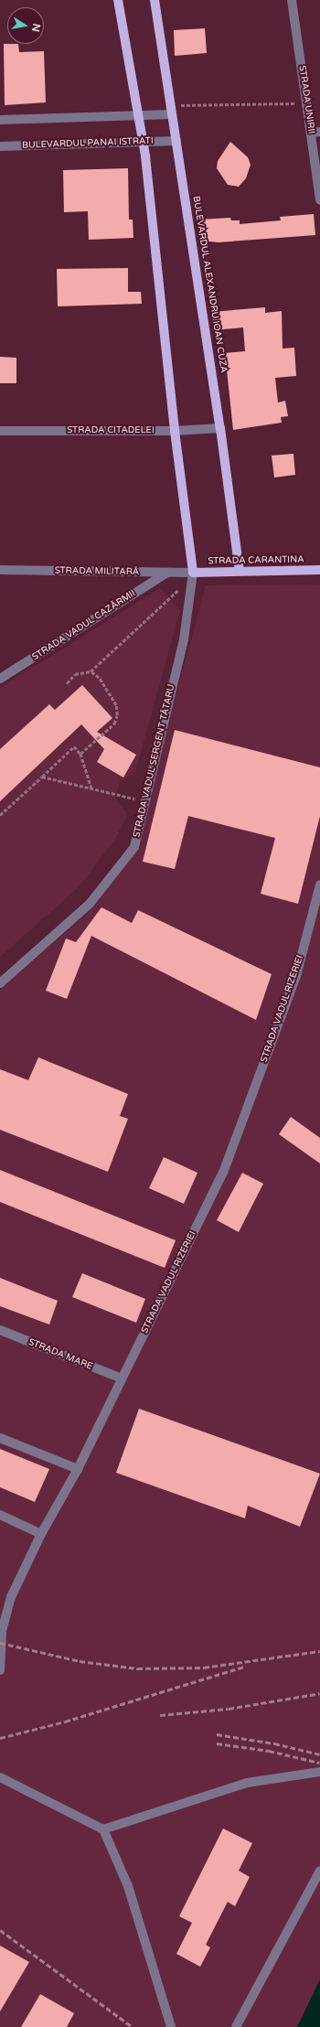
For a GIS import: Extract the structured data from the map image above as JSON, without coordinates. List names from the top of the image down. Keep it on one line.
{"streets":{"main road":["BULEVARDUL ALEXANDRU IOAN CUZA","STRADA CARANTINA"],"street":["STRADA UNIRII","BULEVARDUL PANAI ISTRATI","STRADA CITADELEI","STRADA MILITARĂ","STRADA VADUL CAZĂRMII","STRADA VADUL SERGENT TĂTARU","STRADA VADUL RIZERIEI","STRADA MARE"]},"crossings":[["BULEVARDUL PANAI ISTRATI","BULEVARDUL ALEXANDRU IOAN CUZA"],["BULEVARDUL ALEXANDRU IOAN CUZA","STRADA CITADELEI"],["BULEVARDUL ALEXANDRU IOAN CUZA","STRADA CARANTINA"],["STRADA CARANTINA","STRADA MILITARĂ"],["STRADA CARANTINA","STRADA VADUL SERGENT TĂTARU"],["STRADA MILITARĂ","STRADA VADUL CAZĂRMII"],["STRADA MILITARĂ","STRADA VADUL SERGENT TĂTARU"],["STRADA VADUL RIZERIEI","STRADA MARE"]],"north":"right"}
